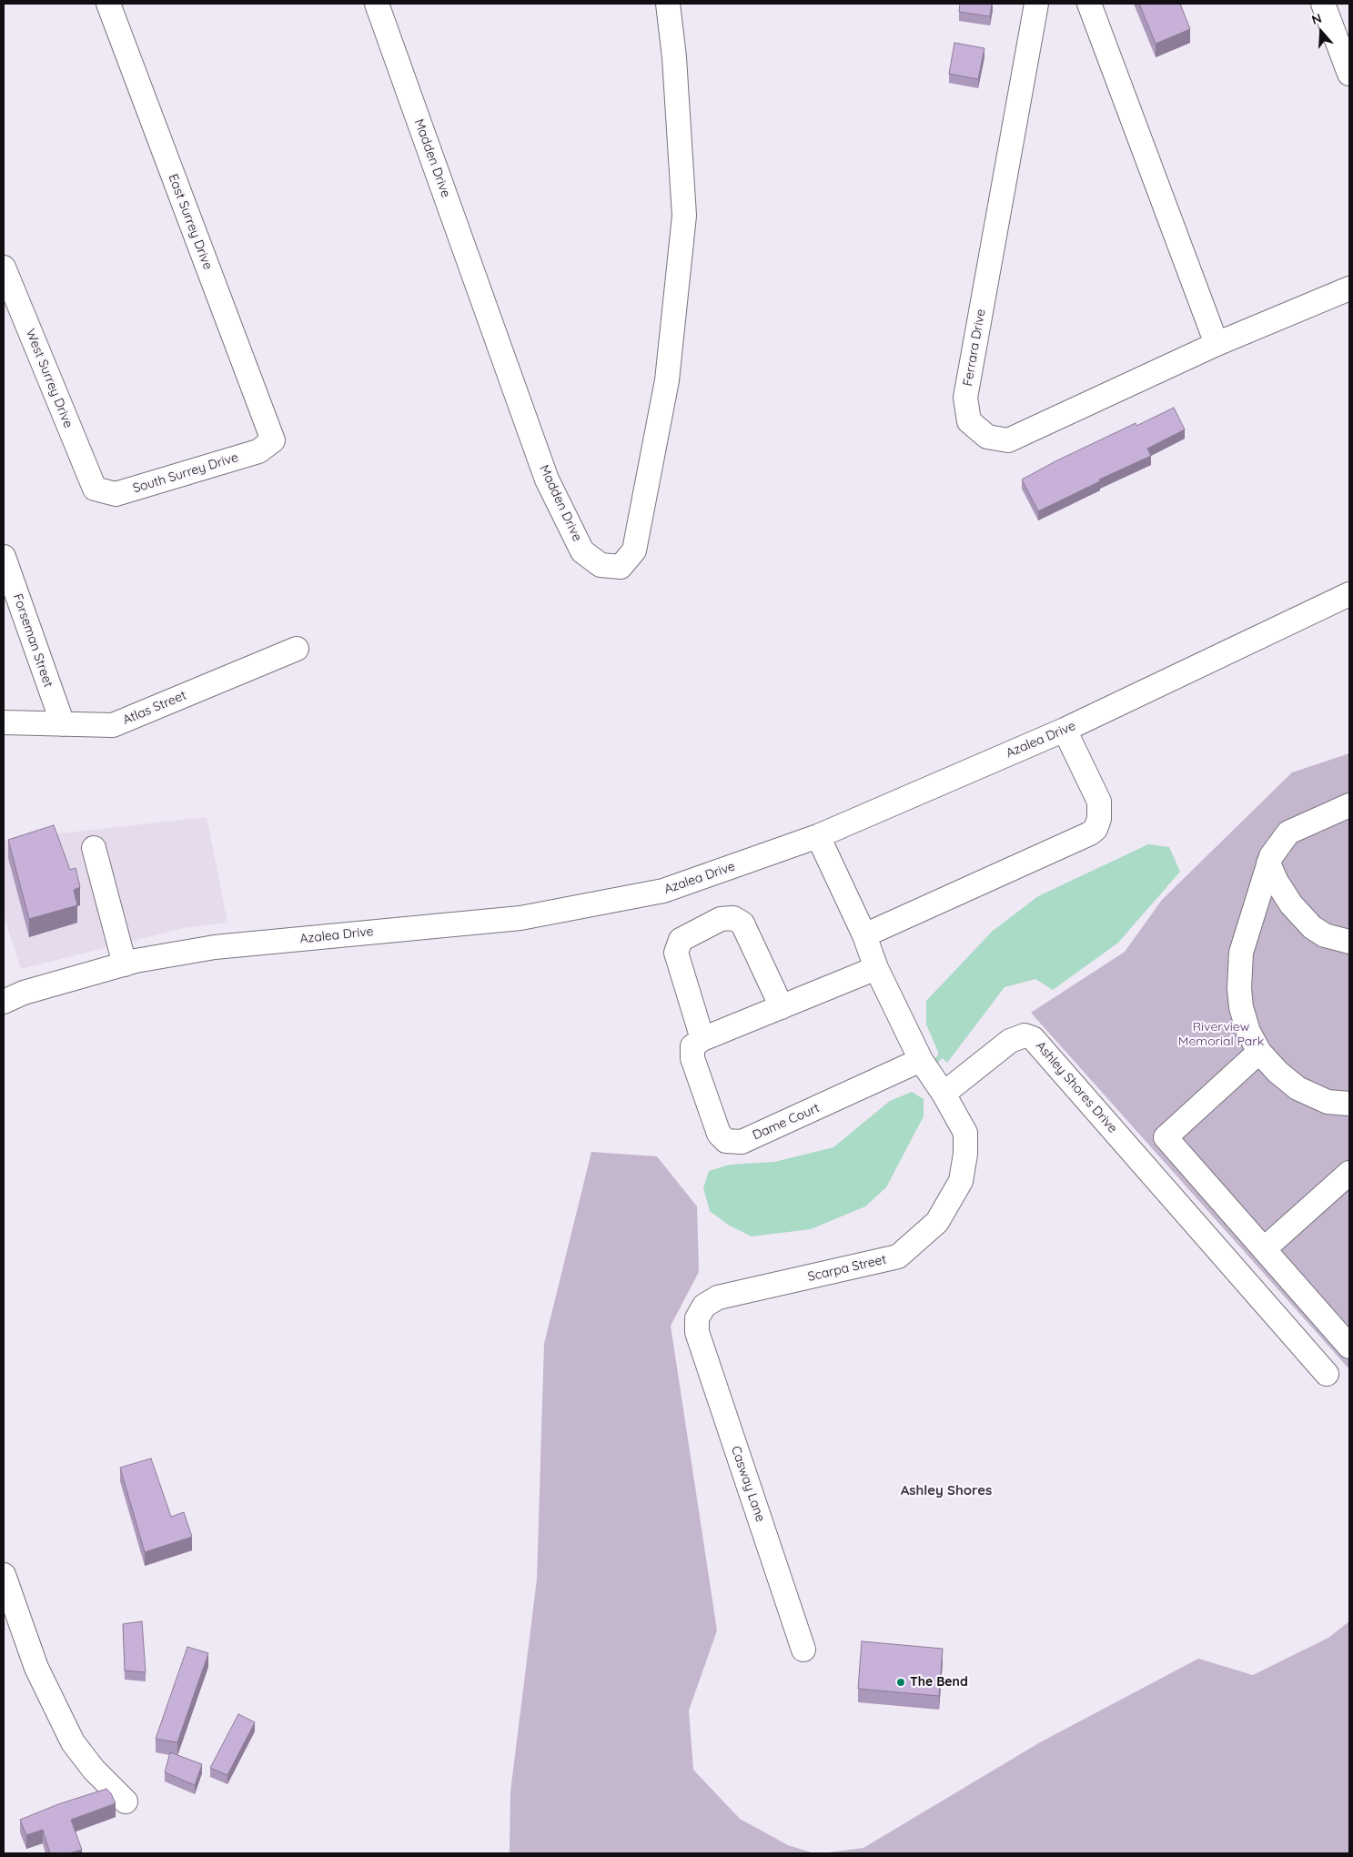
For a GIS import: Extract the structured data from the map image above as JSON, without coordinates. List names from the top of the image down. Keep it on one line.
{"streets":{"street":["Madden Drive","East Surrey Drive","Ferrara Drive","West Surrey Drive","South Surrey Drive","Forseman Street","Atlas Street","Azalea Drive","Ashley Shores Drive","Dame Court","Scarpa Street","Casway Lane"]},"crossings":[["East Surrey Drive","South Surrey Drive"],["West Surrey Drive","South Surrey Drive"],["Forseman Street","Atlas Street"],["Ashley Shores Drive","Scarpa Street"],["Scarpa Street","Casway Lane"]],"districts":["Ashley Shores"],"parks":["Riverview Memorial Park"],"places":["The Bend"],"north":"top"}
